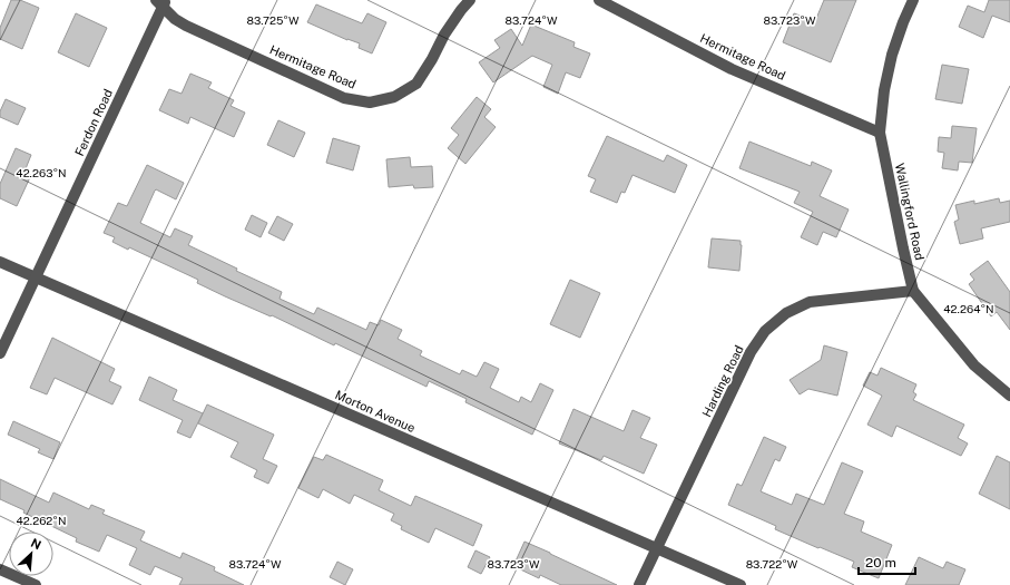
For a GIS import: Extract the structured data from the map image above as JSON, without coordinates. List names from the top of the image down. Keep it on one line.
{"streets":{"street":["Hermitage Road","Ferdon Road","Wallingford Road","Harding Road","Morton Avenue"]},"crossings":[["Hermitage Road","Ferdon Road"],["Hermitage Road","Wallingford Road"],["Ferdon Road","Morton Avenue"],["Wallingford Road","Harding Road"],["Harding Road","Morton Avenue"]],"scale_bar":"20 m","north":"top right","coordinates":["83.725°W","83.724°W","83.723°W","42.263°N","42.264°N","42.262°N","83.722°W"]}
